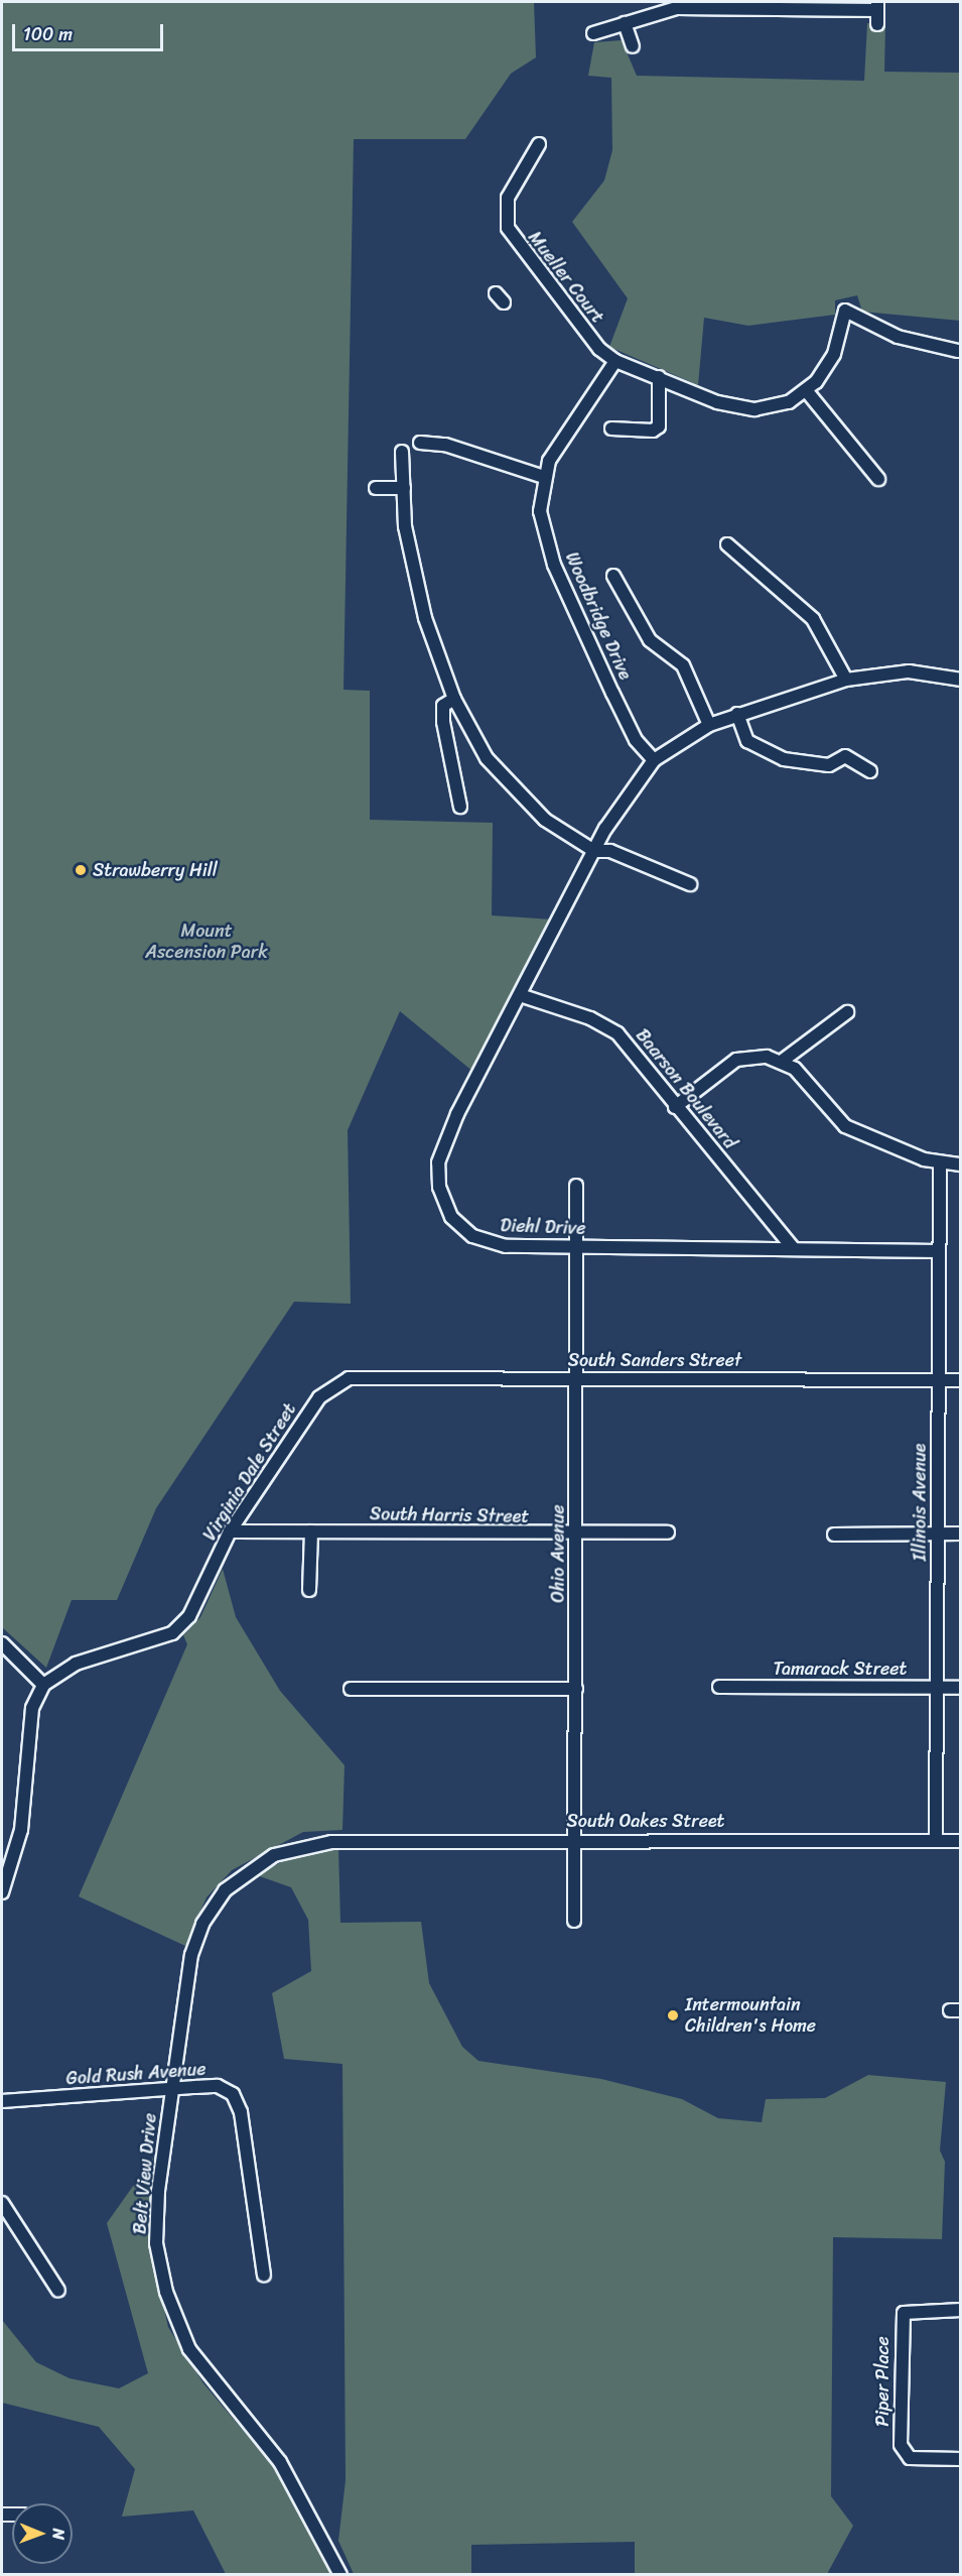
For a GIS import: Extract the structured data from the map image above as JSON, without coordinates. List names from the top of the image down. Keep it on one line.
{"streets":{"street":["Mueller Court","Woodbridge Drive","Baarson Boulevard","Diehl Drive","South Sanders Street","Virginia Dale Street","Illinois Avenue","South Harris Street","Ohio Avenue","Tamarack Street","South Oakes Street","Gold Rush Avenue","Belt View Drive","Piper Place"]},"crossings":[["Mueller Court","Woodbridge Drive"],["Woodbridge Drive","Diehl Drive"],["Baarson Boulevard","Diehl Drive"],["Diehl Drive","Illinois Avenue"],["Diehl Drive","Ohio Avenue"],["South Sanders Street","Virginia Dale Street"],["South Sanders Street","Illinois Avenue"],["South Sanders Street","Ohio Avenue"],["Virginia Dale Street","South Harris Street"],["Illinois Avenue","Tamarack Street"],["Illinois Avenue","South Oakes Street"],["South Harris Street","Ohio Avenue"],["Ohio Avenue","South Oakes Street"],["South Oakes Street","Belt View Drive"],["Gold Rush Avenue","Belt View Drive"]],"parks":["Mount Ascension Park"],"places":["Strawberry Hill","Intermountain Children's Home"],"scale_bar":"100 m","north":"right"}
